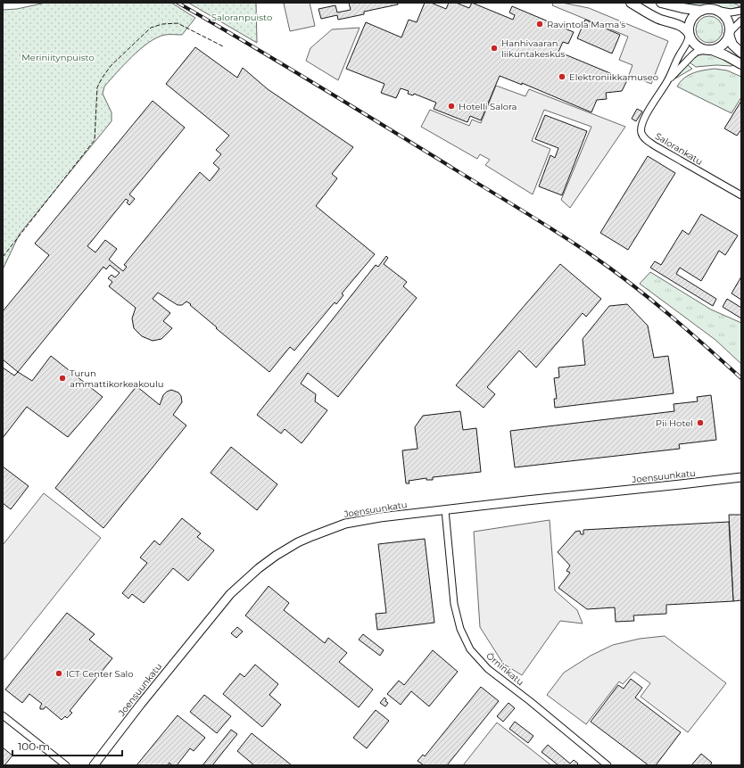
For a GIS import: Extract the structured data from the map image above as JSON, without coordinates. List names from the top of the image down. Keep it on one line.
{"streets":{"street":["Salorankatu","Joensuunkatu","Örninkatu"]},"crossings":[["Joensuunkatu","Örninkatu"]],"parks":["Saloranpuisto","Meriniitynpuisto"],"places":["Ravintola Mama's","Hanhivaaran liikuntakeskus","Elektroniikkamuseo","Hotelli Salora","Turun ammattikorkeakoulu","Pii Hotel","ICT Center Salo"],"scale_bar":"100 m"}
